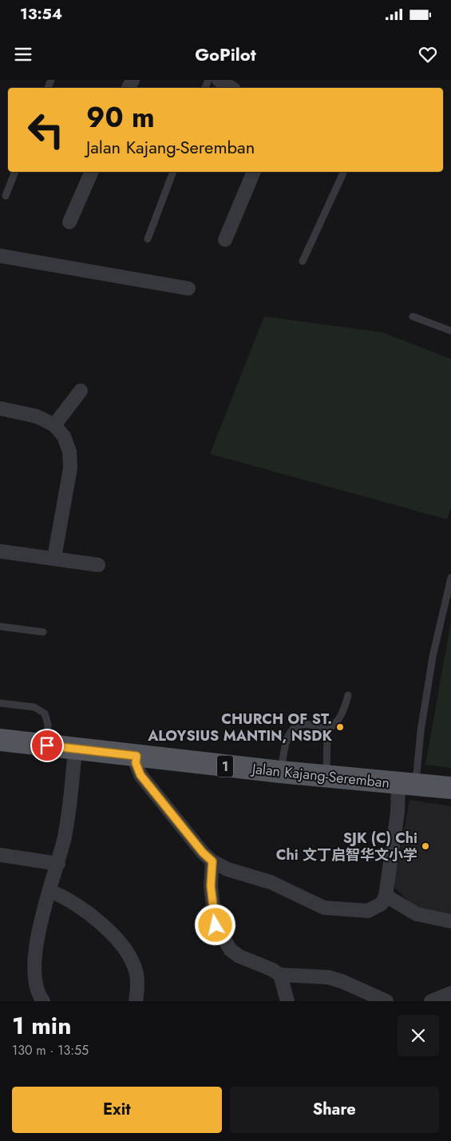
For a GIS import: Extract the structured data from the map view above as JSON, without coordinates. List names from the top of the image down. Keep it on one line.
{"streets":{"main road":["1","Jalan Kajang-Seremban"]},"places":["CHURCH OF ST. ALOYSIUS MANTIN, NSDK","SJK (C) Chi Chi 文丁启智华文小学"],"page":{"status":"13:54","header":"GoPilot","turn":["90 m","Jalan Kajang-Seremban"],"heading":["1 min","130 m · 13:55"],"buttons":["Exit","Share"]}}
